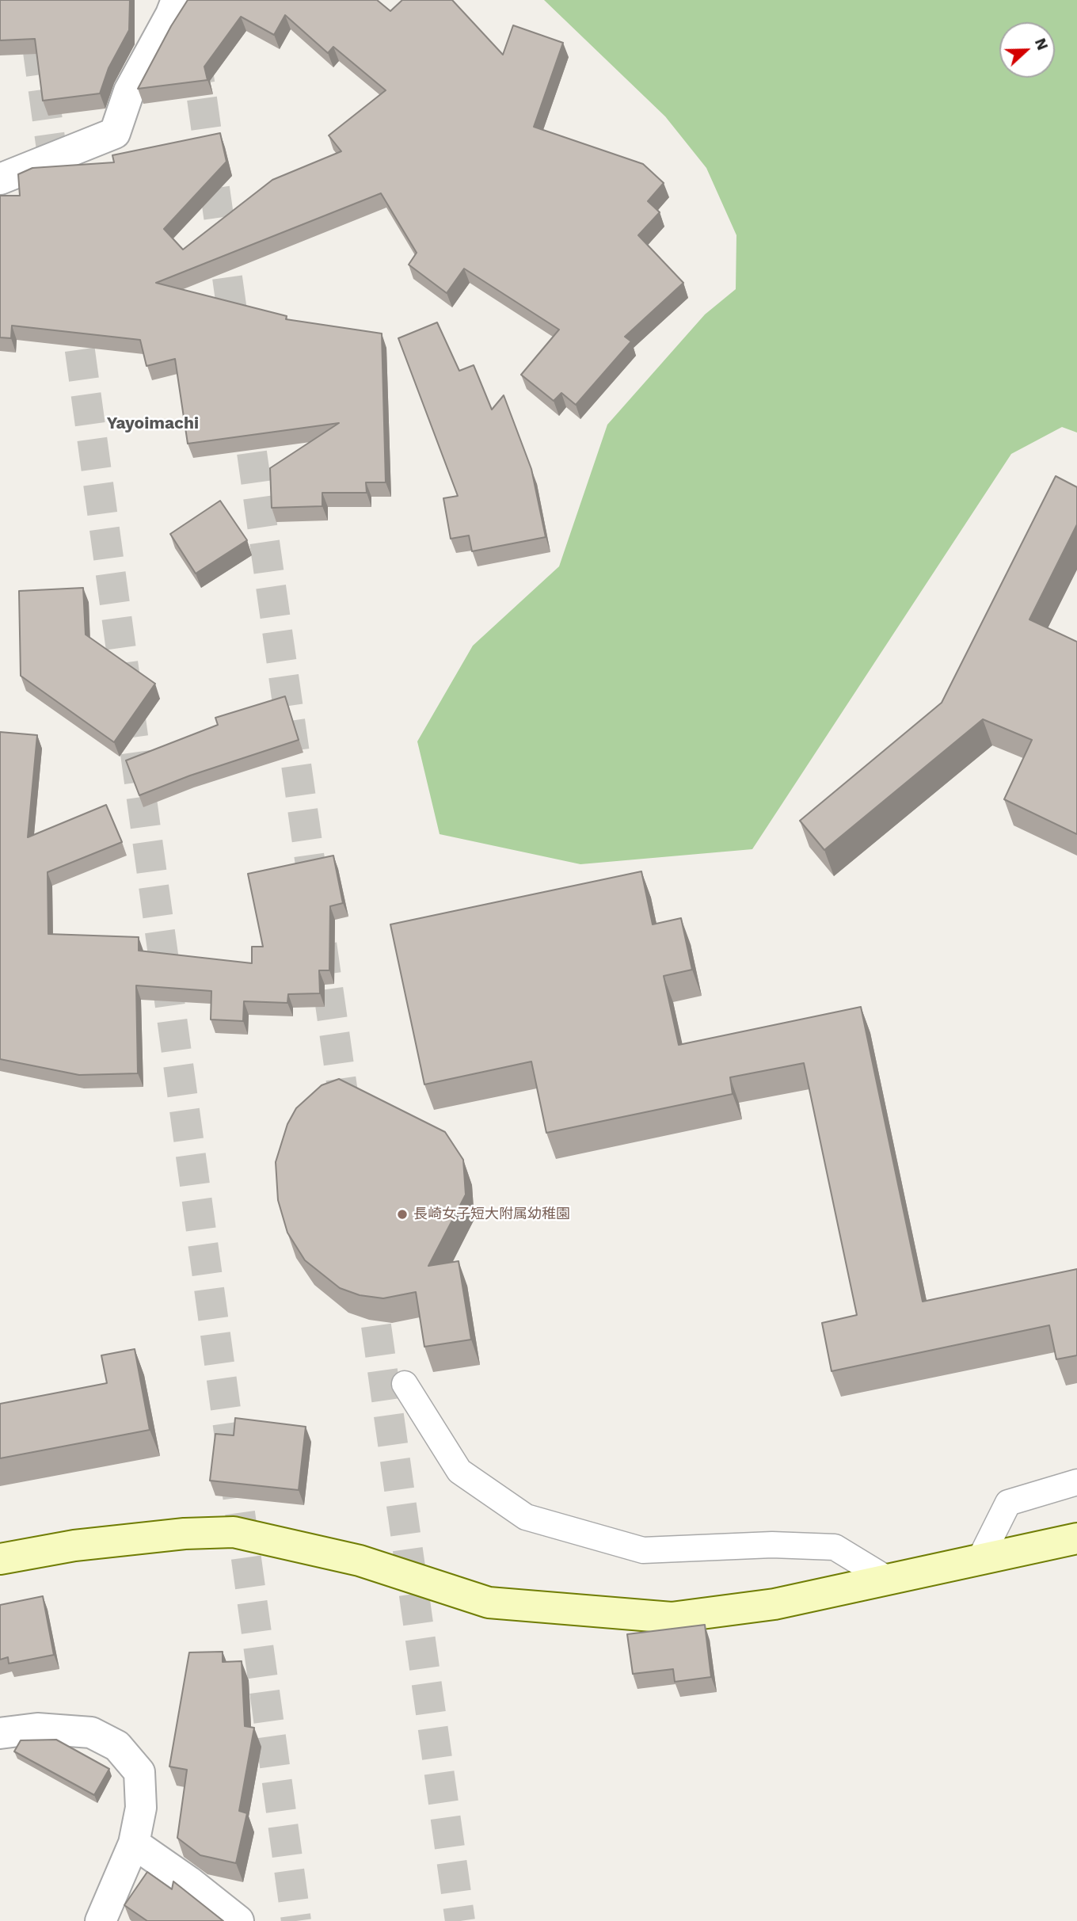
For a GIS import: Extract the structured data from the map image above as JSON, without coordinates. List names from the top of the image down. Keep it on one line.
{"districts":["Yayoimachi"],"places":["長崎女子短大附属幼稚園"],"north":"right"}
